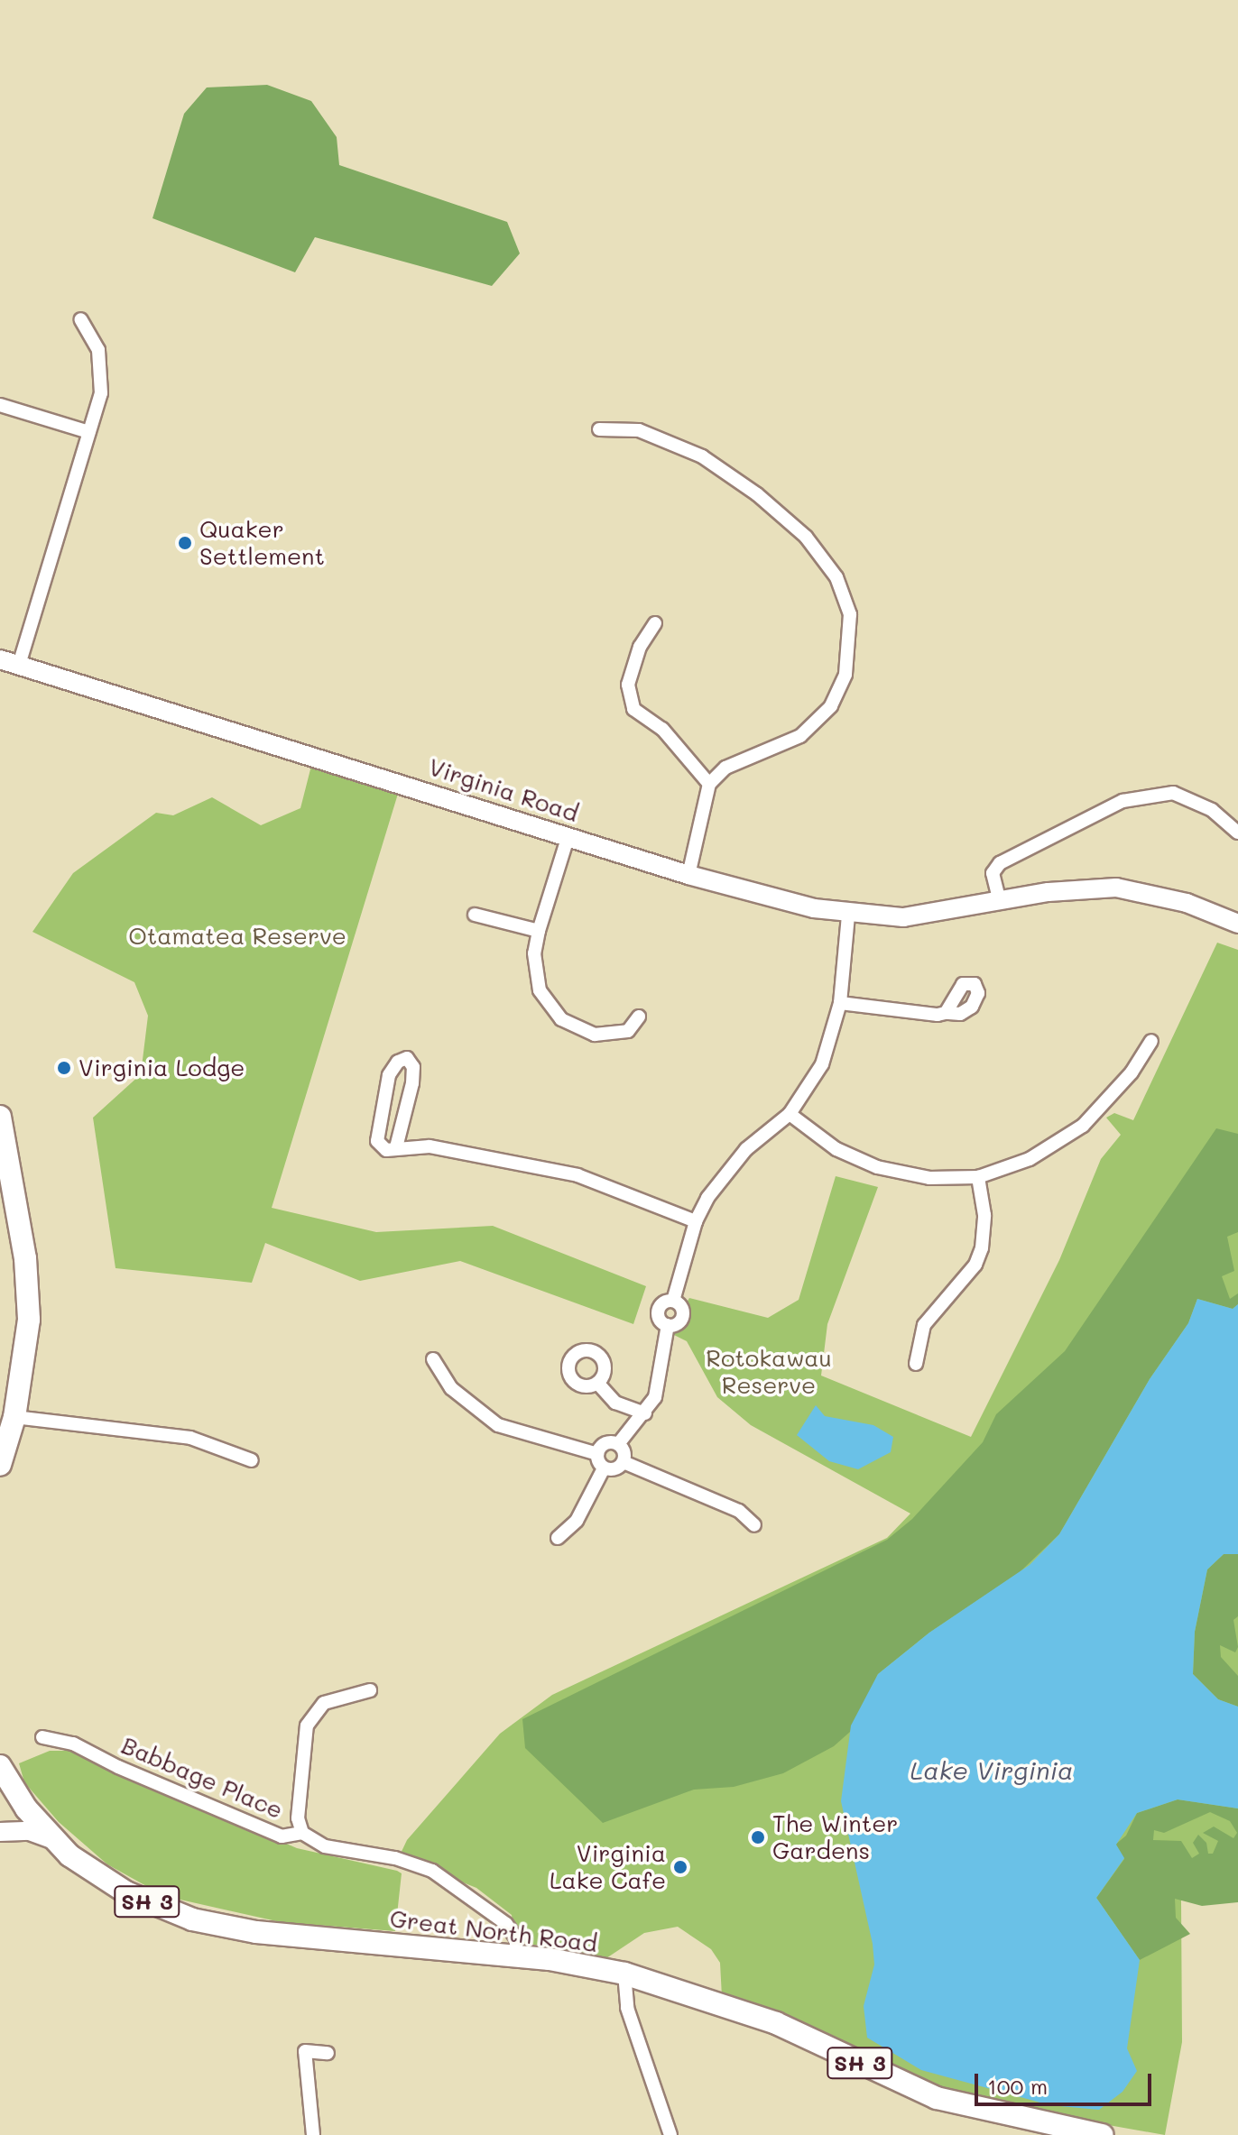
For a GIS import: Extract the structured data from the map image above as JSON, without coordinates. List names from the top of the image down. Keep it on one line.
{"streets":{"highway":["SH 3","Great North Road"],"street":["Virginia Road","Babbage Place"]},"crossings":[["Babbage Place","Great North Road"]],"water":["Lake Virginia"],"parks":["Otamatea Reserve","Rotokawau Reserve"],"places":["Quaker Settlement","Virginia Lodge","The Winter Gardens","Virginia Lake Cafe"],"scale_bar":"100 m"}
